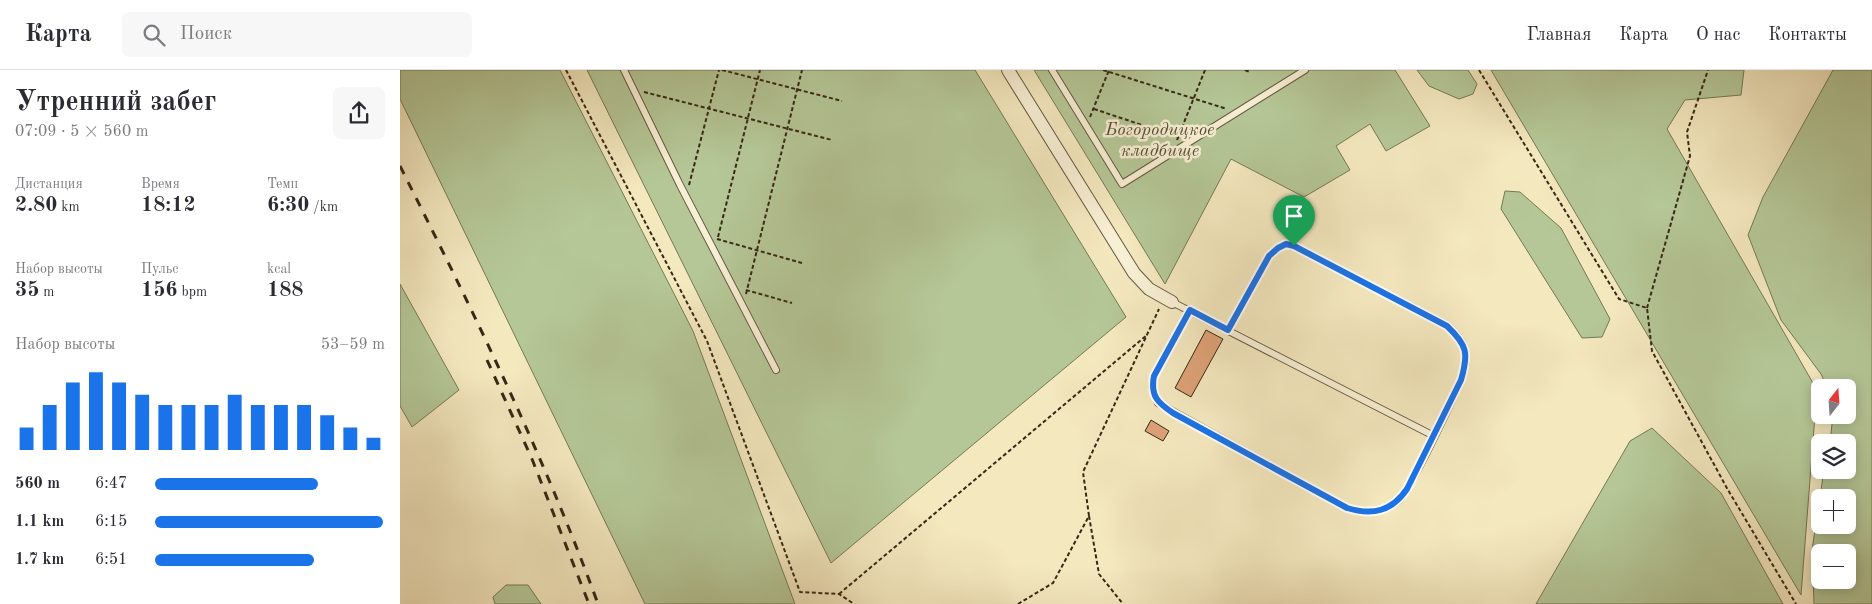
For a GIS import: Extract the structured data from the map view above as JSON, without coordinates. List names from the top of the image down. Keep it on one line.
{"parks":["Богородицкое кладбище"],"north":"top","page":{"header":"Карта","search":"Поиск","nav":["Главная","Карта","О нас","Контакты"],"heading":["Утренний забег","07:09 · 5 × 560 m"],"stats":[["Дистанция","2.80 km"],["Время","18:12"],["Темп","6:30 /km"],["Набор высоты","35 m"],["Пульс","156 bpm"],["kcal","188"]],"chart":["Набор высоты","53–59 m"],"map_buttons":["+","−"],"list":[{"name":"560 m","note":"6:47"},{"name":"1.1 km","note":"6:15"},{"name":"1.7 km","note":"6:51"}]}}
